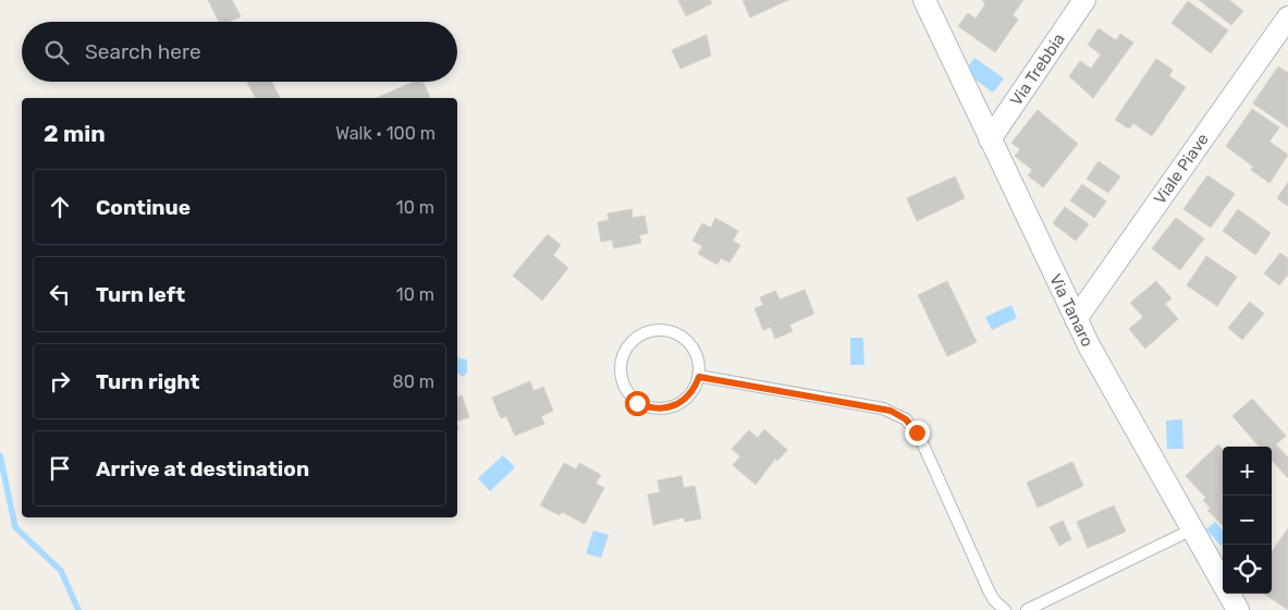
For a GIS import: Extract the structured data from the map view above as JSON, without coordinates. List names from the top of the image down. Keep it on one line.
{"streets":{"street":["Via Trebbia","Viale Piave","Via Tanaro"]},"crossings":[["Via Trebbia","Via Tanaro"],["Viale Piave","Via Tanaro"]],"page":{"search":"Search here","heading":["2 min","Walk · 100 m"],"list":[["Continue","10 m"],["Turn left","10 m"],["Turn right","80 m"],"Arrive at destination"],"map_buttons":["+","−"]}}
